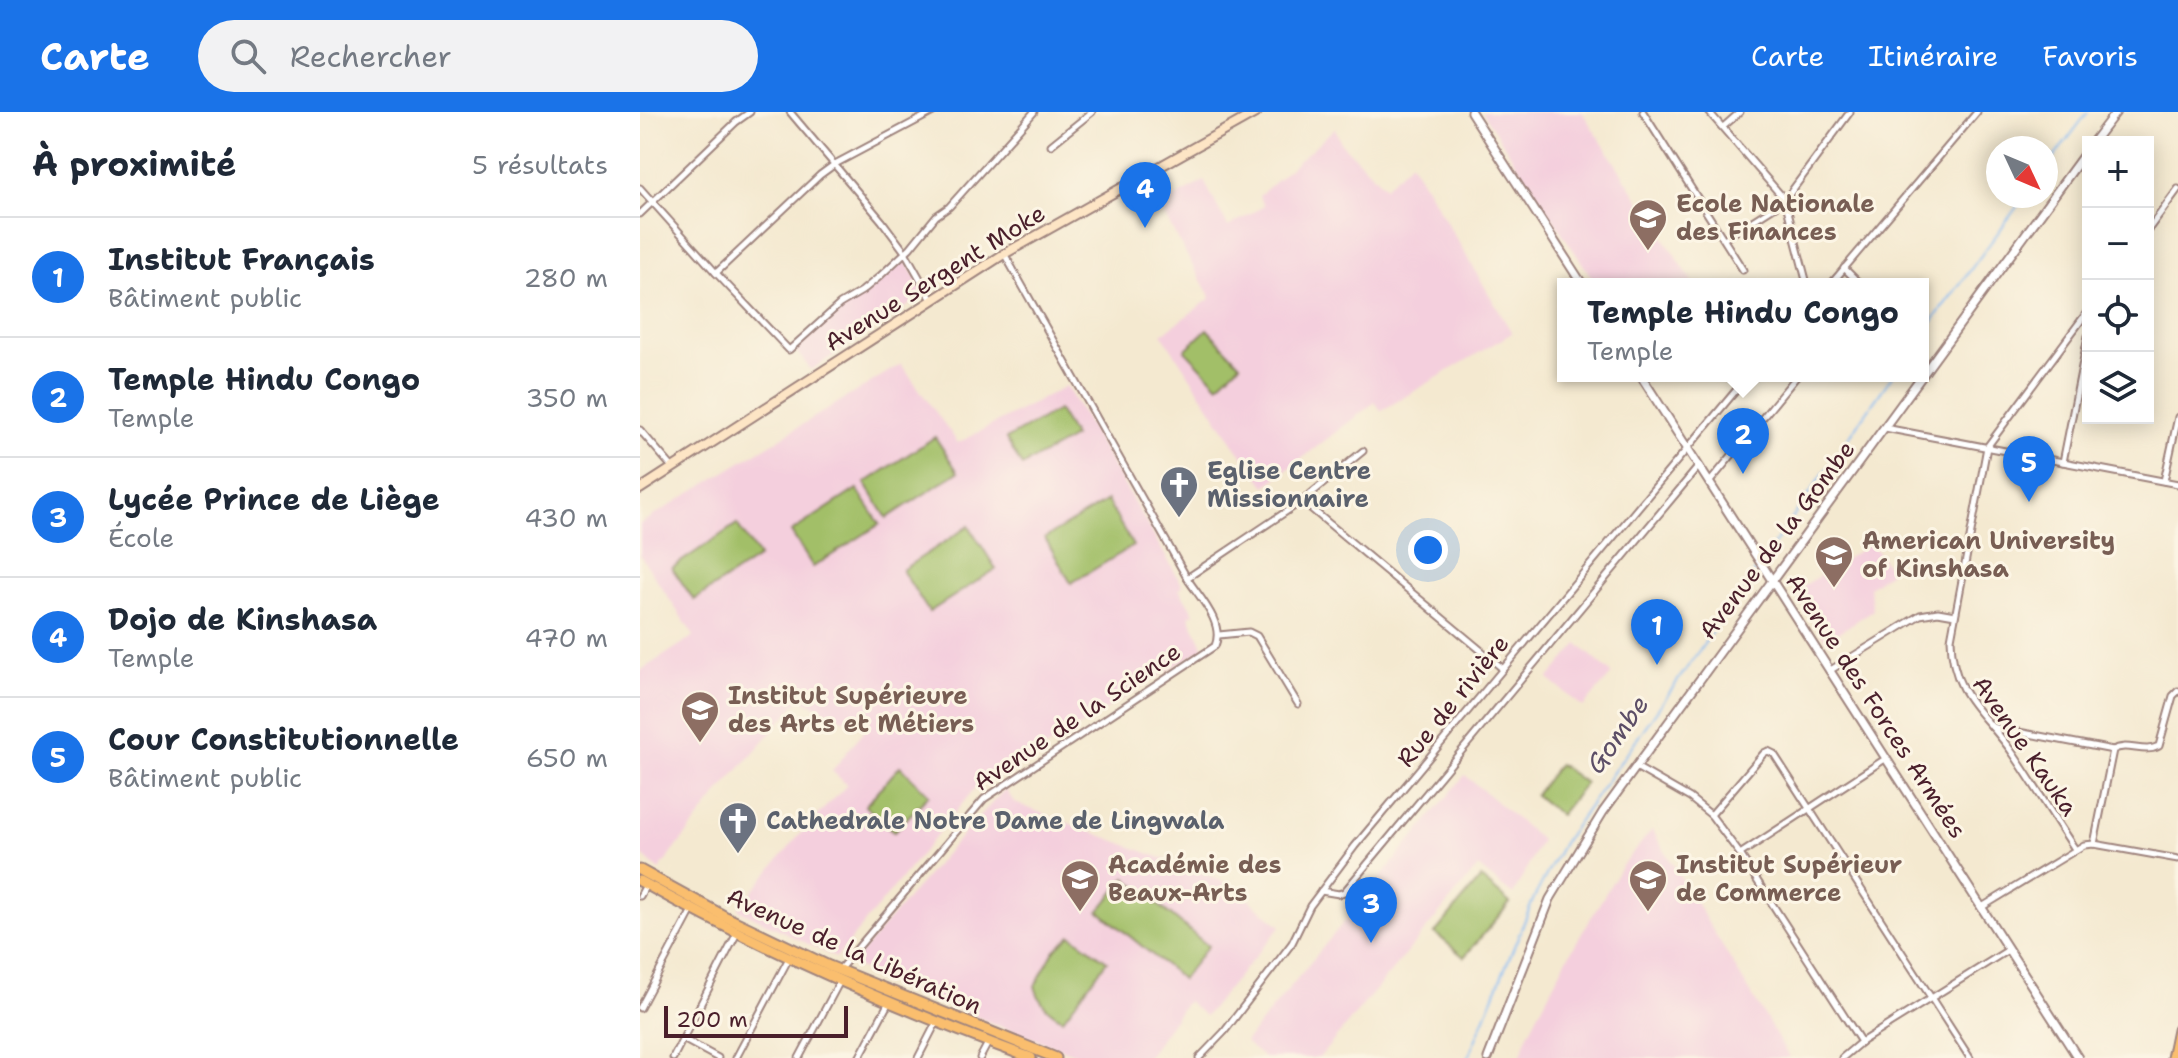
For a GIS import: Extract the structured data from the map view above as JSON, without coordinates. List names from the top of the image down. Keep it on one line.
{"streets":{"main road":["Avenue Sergent Moke","Avenue de la Libération"],"street":["Avenue de la Gombe","Rue de rivière","Avenue des Forces Armées","Avenue de la Science","Avenue Kauka"]},"crossings":[["Avenue de la Gombe","Avenue des Forces Armées"],["Rue de rivière","Avenue des Forces Armées"],["Avenue de la Science","Avenue de la Libération"]],"water":["Gombe"],"places":{"school or university":["Ecole Nationale des Finances","American University of Kinshasa","Institut Supérieure des Arts et Métiers","Académie des Beaux-Arts","Institut Supérieur de Commerce"],"church":["Eglise Centre Missionnaire","Cathedrale Notre Dame de Lingwala"]},"scale_bar":"200 m","north":"bottom right","page":{"header":"Carte","search":"Rechercher","nav":["Carte","Itinéraire","Favoris"],"heading":["À proximité","5 résultats"],"map_buttons":["+","−"],"pins":["4","2","5","1","3"],"list":[{"mark":"1","name":"Institut Français","note":"Bâtiment public","value":"280 m"},{"mark":"2","name":"Temple Hindu Congo","note":"Temple","value":"350 m"},{"mark":"3","name":"Lycée Prince de Liège","note":"École","value":"430 m"},{"mark":"4","name":"Dojo de Kinshasa","note":"Temple","value":"470 m"},{"mark":"5","name":"Cour Constitutionnelle","note":"Bâtiment public","value":"650 m"}],"popup":["Temple Hindu Congo","Temple"],"scale":"200 m"}}
